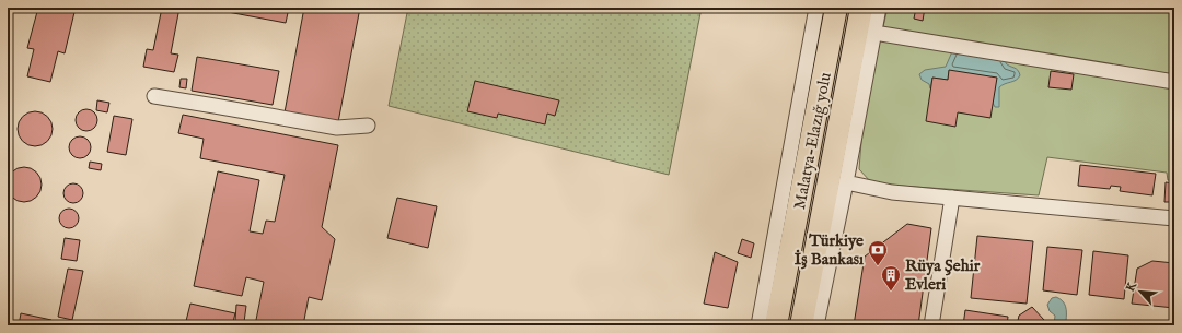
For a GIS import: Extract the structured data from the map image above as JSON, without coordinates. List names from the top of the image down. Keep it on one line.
{"streets":{"highway":["Malatya-Elazığ yolu"]},"places":{"bank":["Türkiye İş Bankası"],"building":["Rüya Şehir Evleri"]},"north":"top left"}
